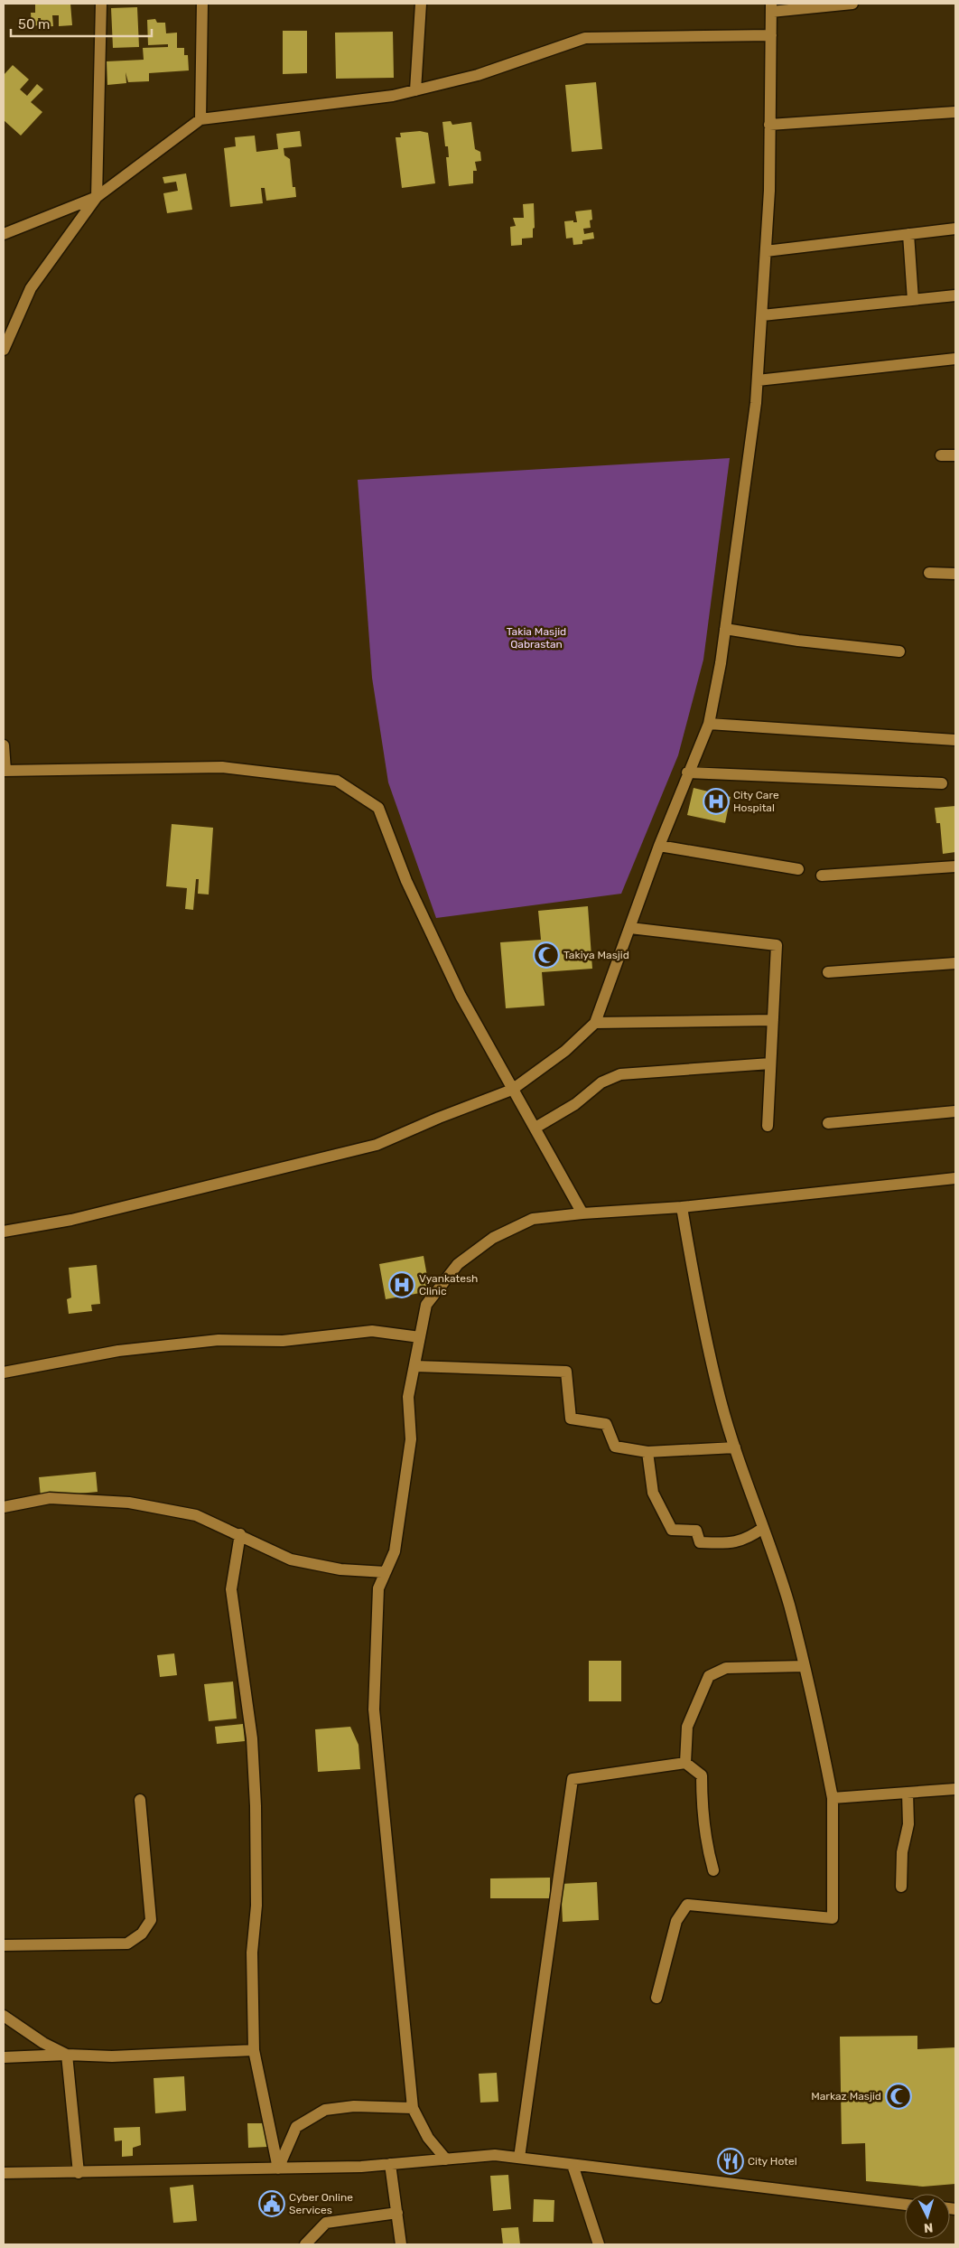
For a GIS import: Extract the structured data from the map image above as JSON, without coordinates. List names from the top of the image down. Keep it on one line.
{"parks":["Takia Masjid Qabrastan"],"places":{"hospital":["City Care Hospital","Vyankatesh Clinic"],"mosque":["Takiya Masjid","Markaz Masjid"],"restaurant":["City Hotel"],"public building":["Cyber Online Services"]},"scale_bar":"50 m","north":"bottom"}
